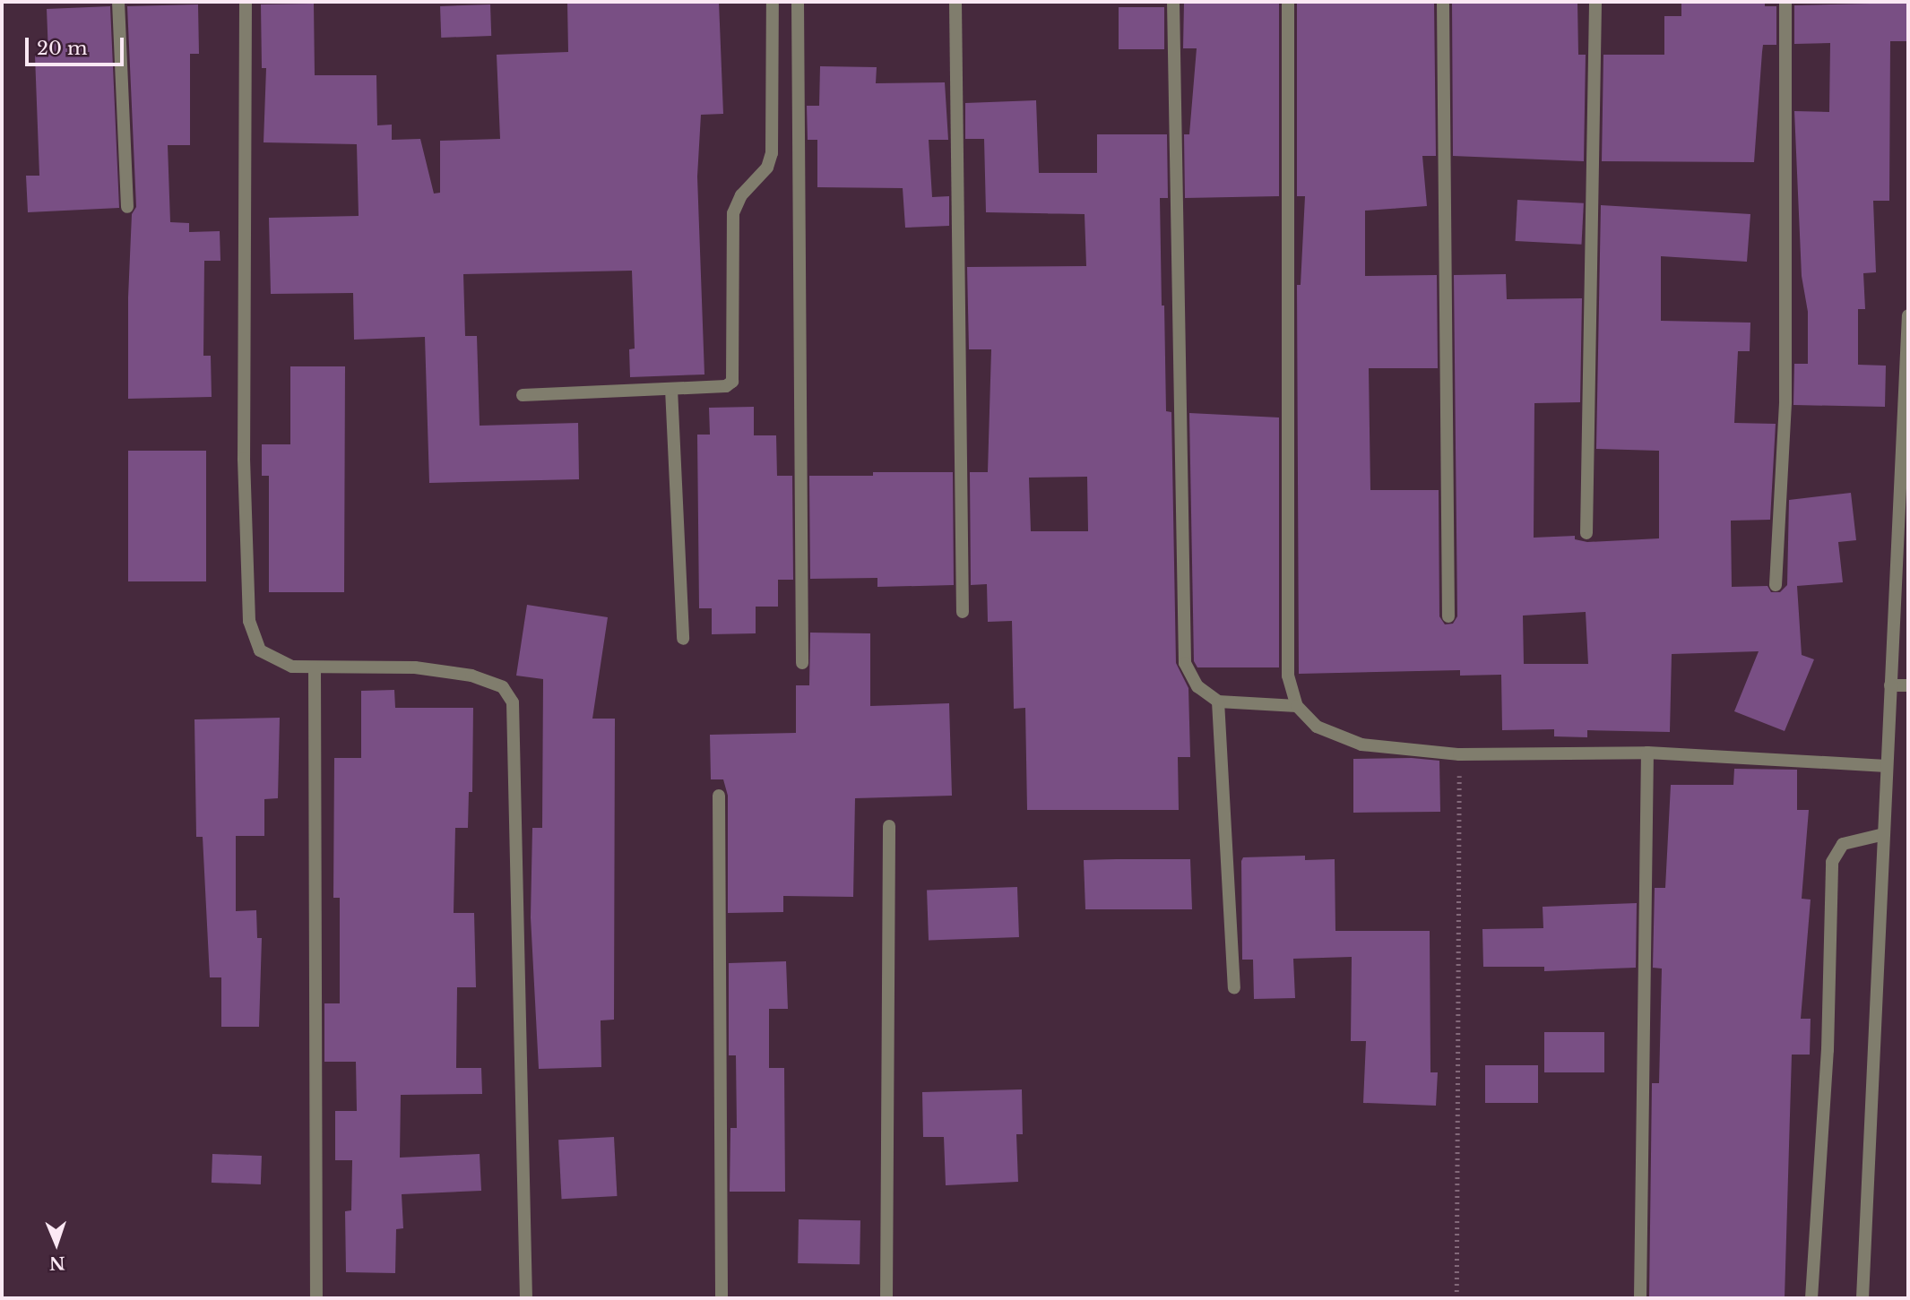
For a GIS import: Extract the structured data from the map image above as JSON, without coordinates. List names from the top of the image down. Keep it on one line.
{"scale_bar":"20 m","north":"bottom"}
